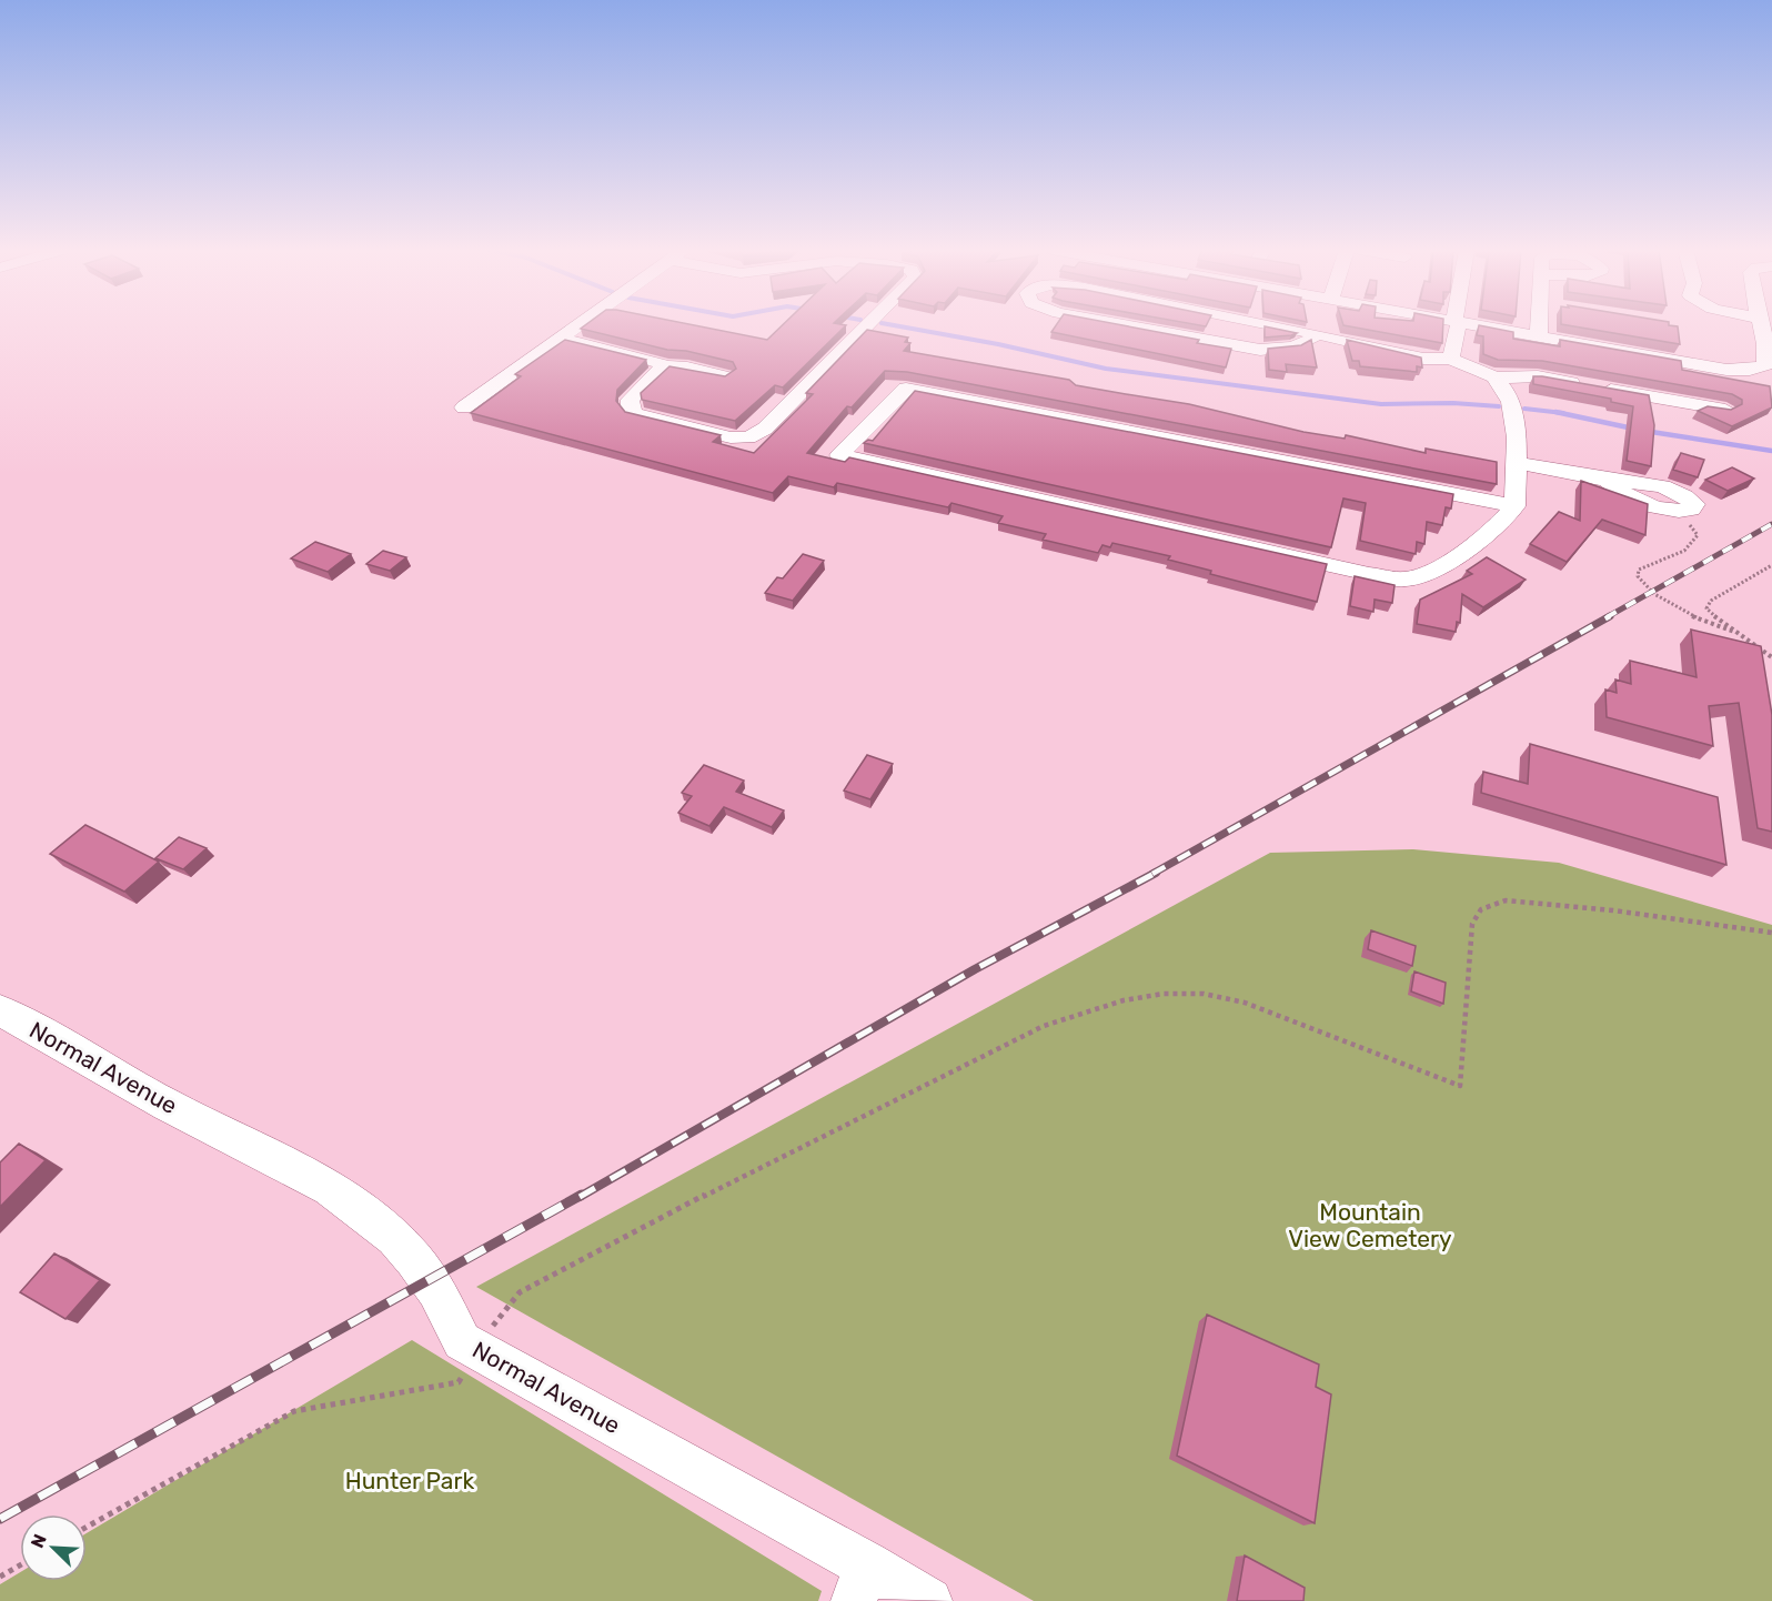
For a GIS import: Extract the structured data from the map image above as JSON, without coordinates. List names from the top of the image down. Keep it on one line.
{"streets":{"street":["Normal Avenue"]},"parks":["Mountain View Cemetery","Hunter Park"],"north":"top left"}
